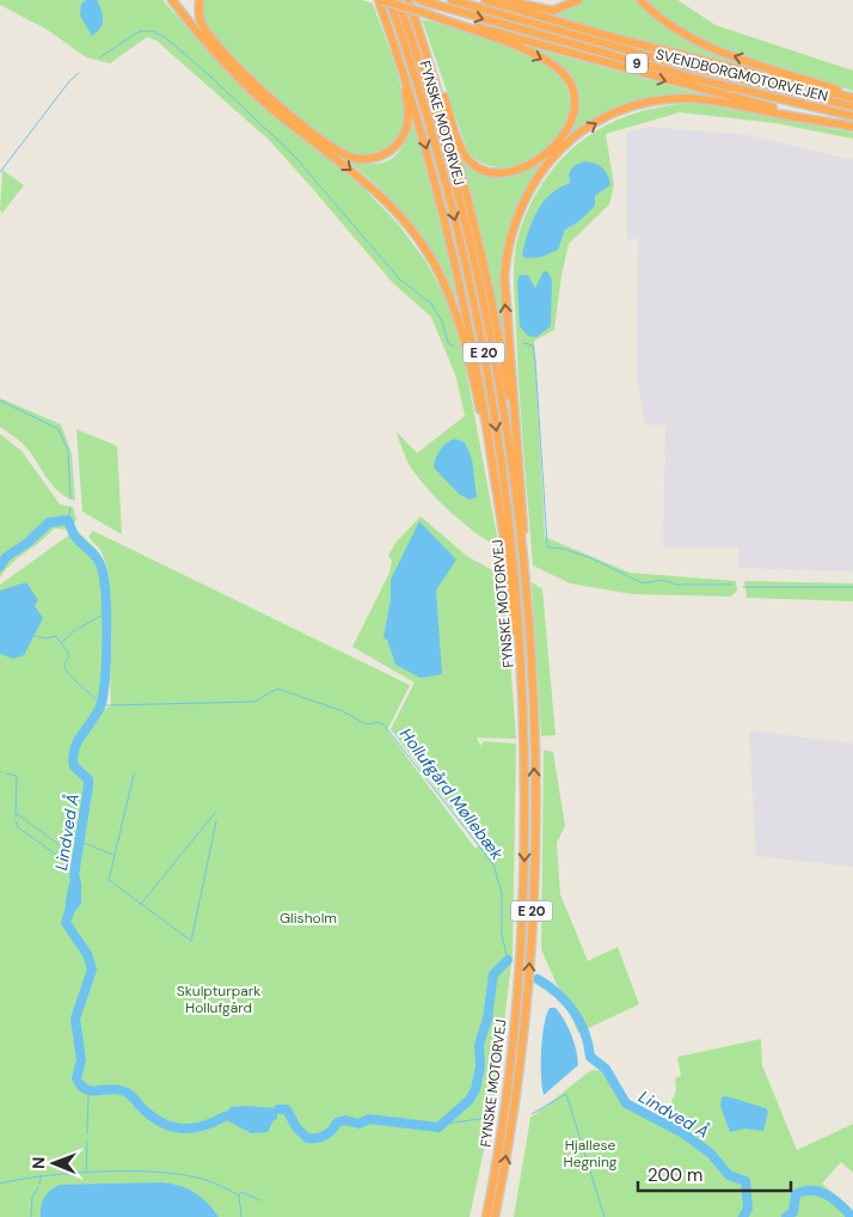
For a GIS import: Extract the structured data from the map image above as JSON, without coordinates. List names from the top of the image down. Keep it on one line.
{"streets":{"highway":["9","SVENDBORGMOTORVEJEN","FYNSKE MOTORVEJ","E 20"]},"water":["Hollufgård Møllebæk","Lindved Å"],"parks":["Glisholm","Skulpturpark Hollufgård","Hjallese Hegning"],"scale_bar":"200 m","north":"left"}
